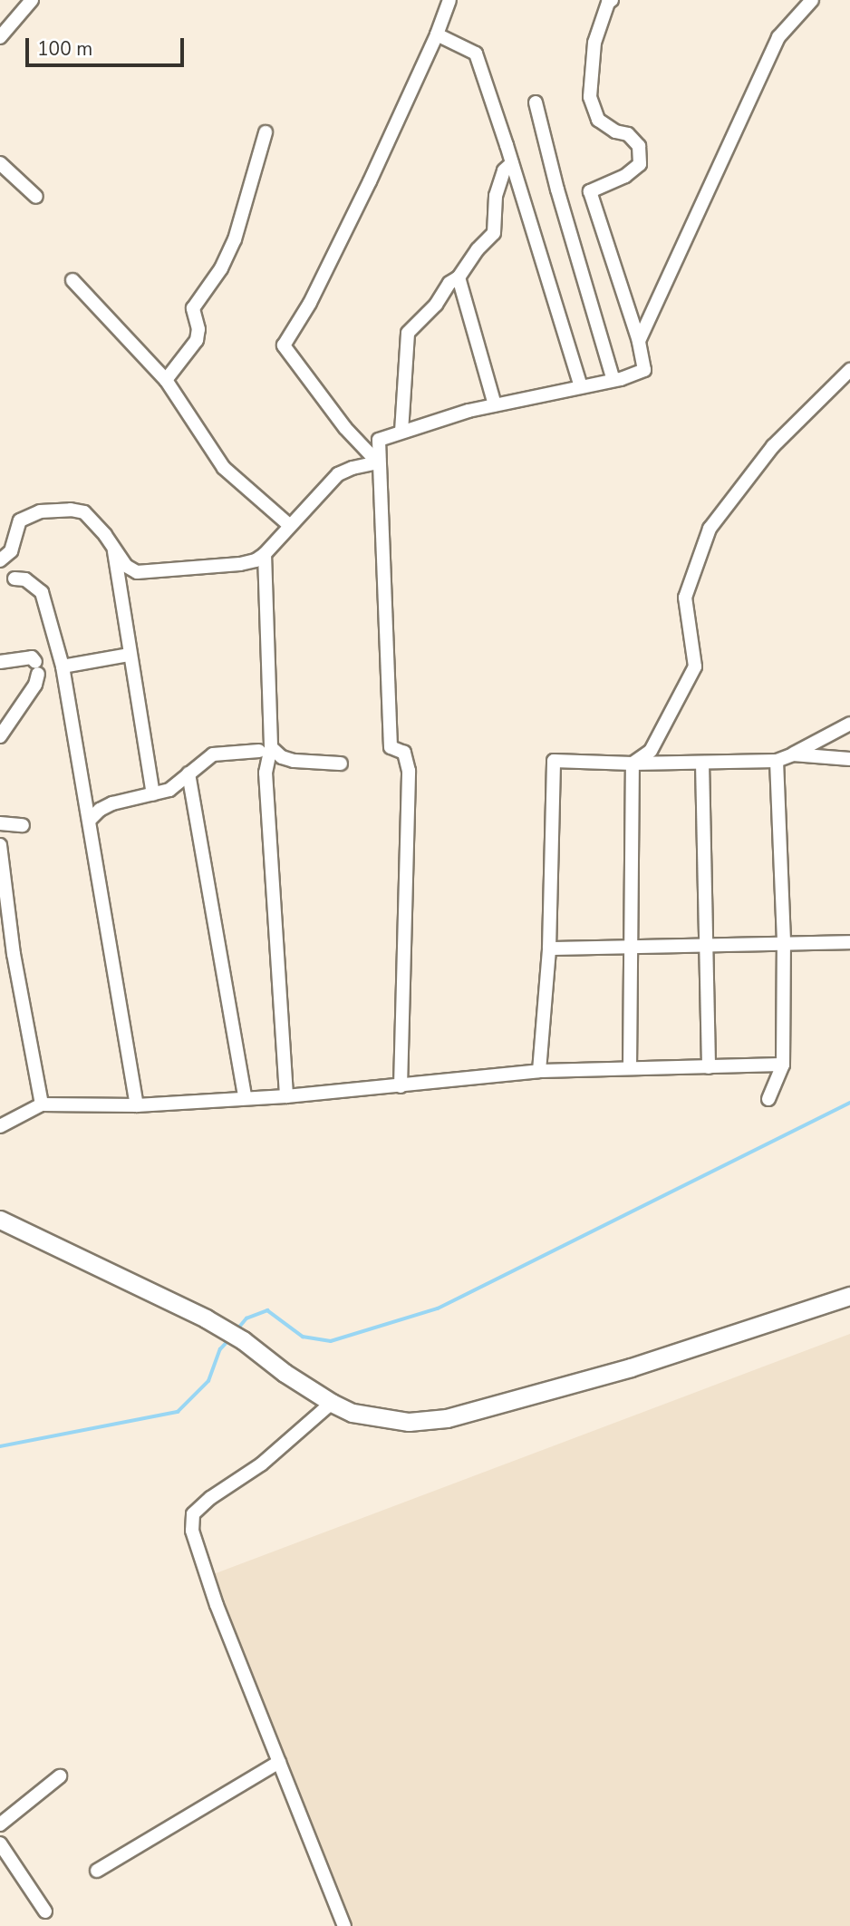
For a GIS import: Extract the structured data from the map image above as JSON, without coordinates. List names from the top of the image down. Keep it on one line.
{"scale_bar":"100 m"}
